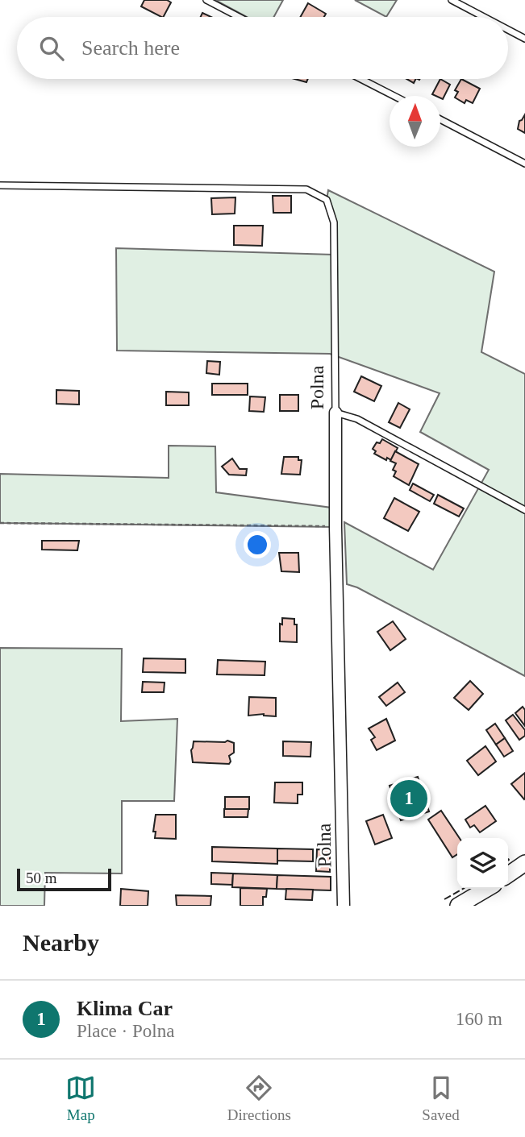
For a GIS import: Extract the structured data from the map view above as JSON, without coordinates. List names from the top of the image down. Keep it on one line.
{"streets":{"street":["Polna"]},"scale_bar":"50 m","north":"top","page":{"search":"Search here","pins":"1","scale":"50 m","heading":"Nearby","list":[{"mark":"1","name":"Klima Car","note":"Place · Polna","value":"160 m"}],"nav":["Map","Directions","Saved"]}}
